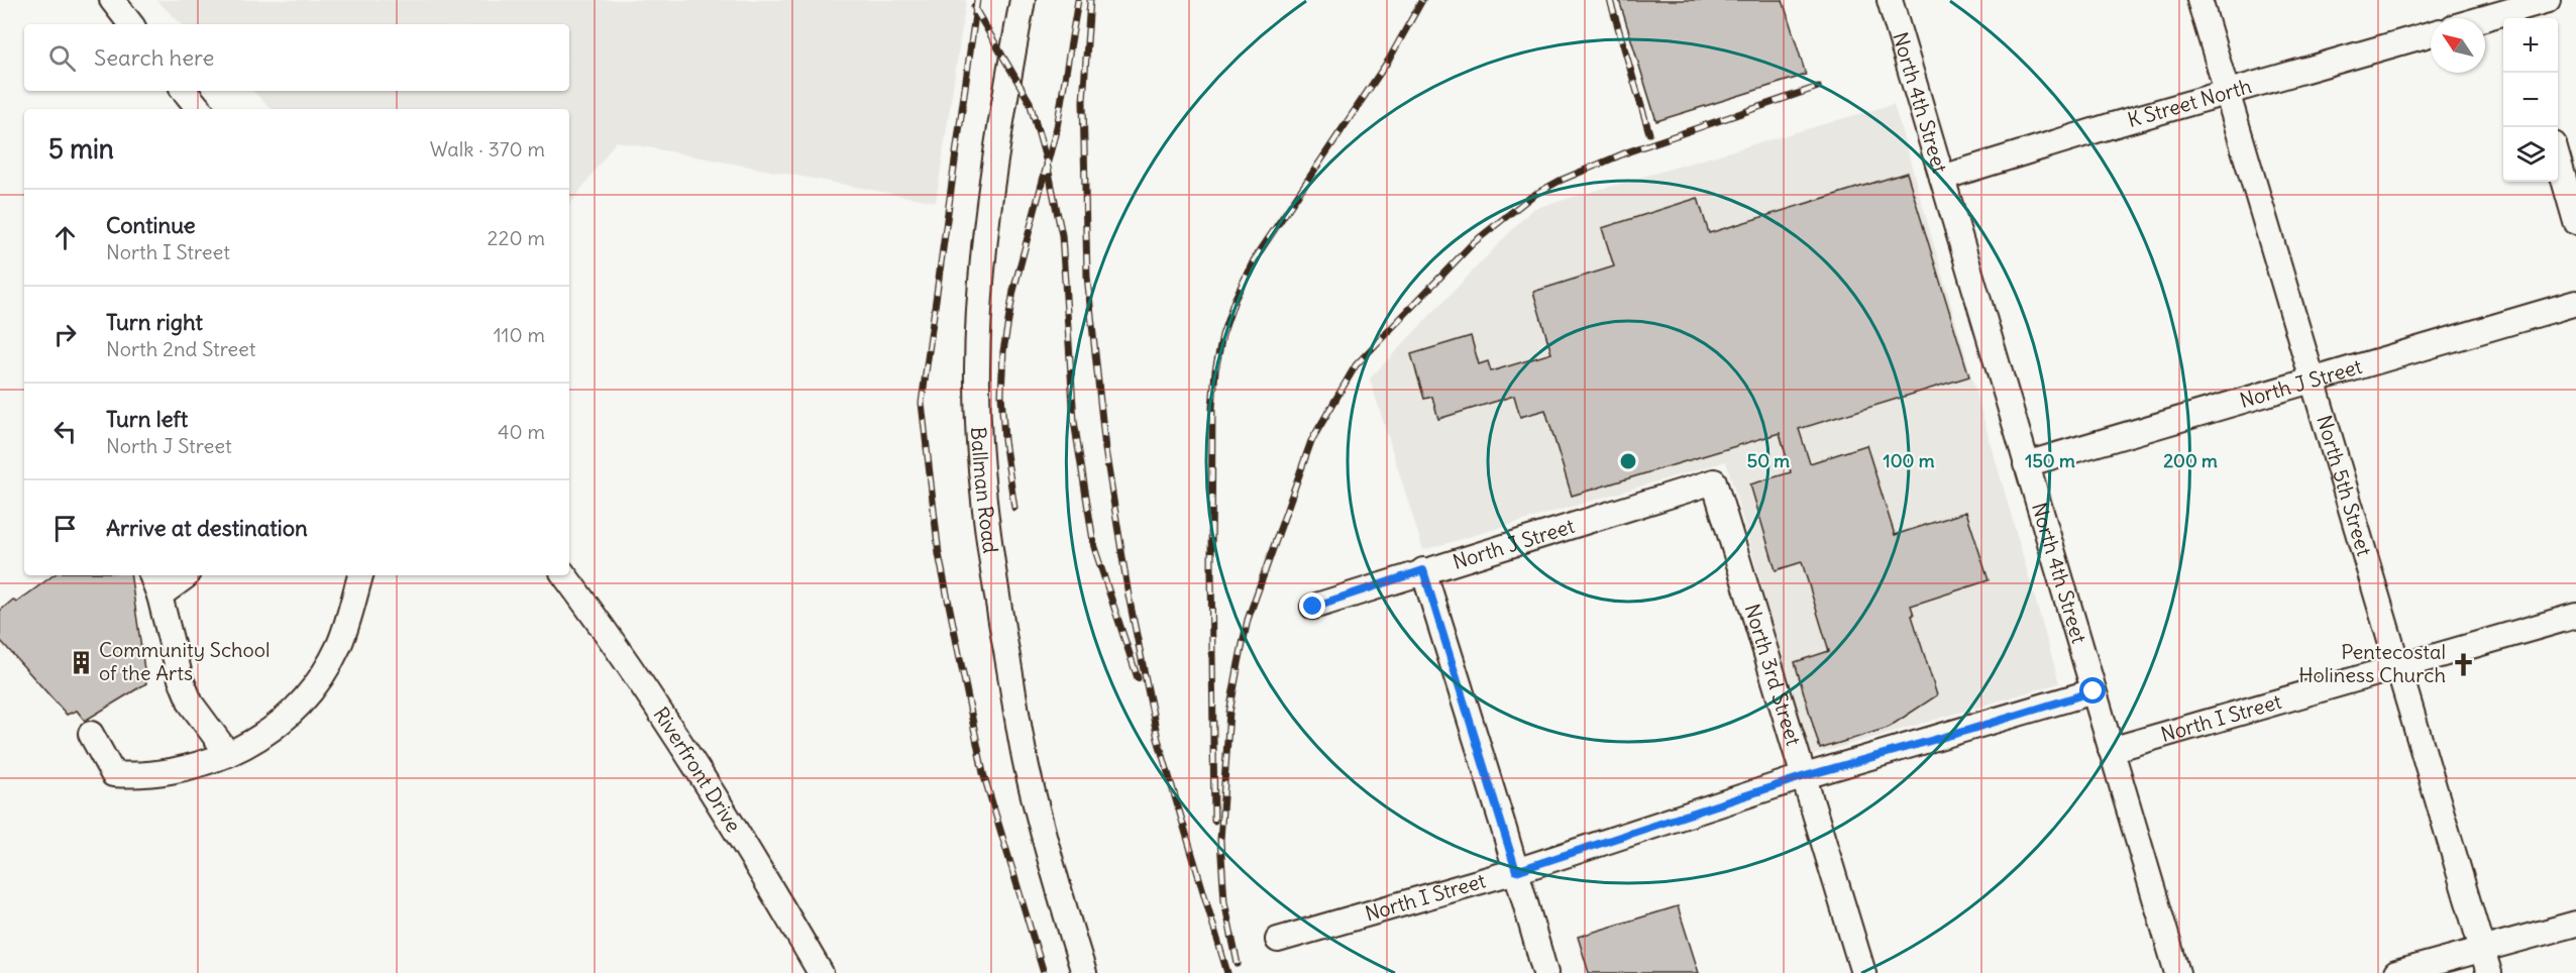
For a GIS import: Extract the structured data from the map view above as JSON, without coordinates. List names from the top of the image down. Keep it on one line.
{"streets":{"street":["North 4th Street","K Street North","North J Street","North 5th Street","Ballman Road","North 3rd Street","North I Street","Riverfront Drive"]},"crossings":[["North 4th Street","K Street North"],["North 4th Street","North J Street"],["North 4th Street","North I Street"],["K Street North","North 5th Street"],["North J Street","North 5th Street"],["North J Street","North 3rd Street"],["North 5th Street","North I Street"],["North 3rd Street","North I Street"]],"places":{"building":["Community School of the Arts"],"church":["Pentecostal Holiness Church"]},"north":"top left","page":{"map_buttons":["+","−"],"search":"Search here","heading":["5 min","Walk · 370 m"],"list":[["Continue","North I Street","220 m"],["Turn right","North 2nd Street","110 m"],["Turn left","North J Street","40 m"],"Arrive at destination"]},"rings":["50 m","100 m","150 m","200 m"]}
